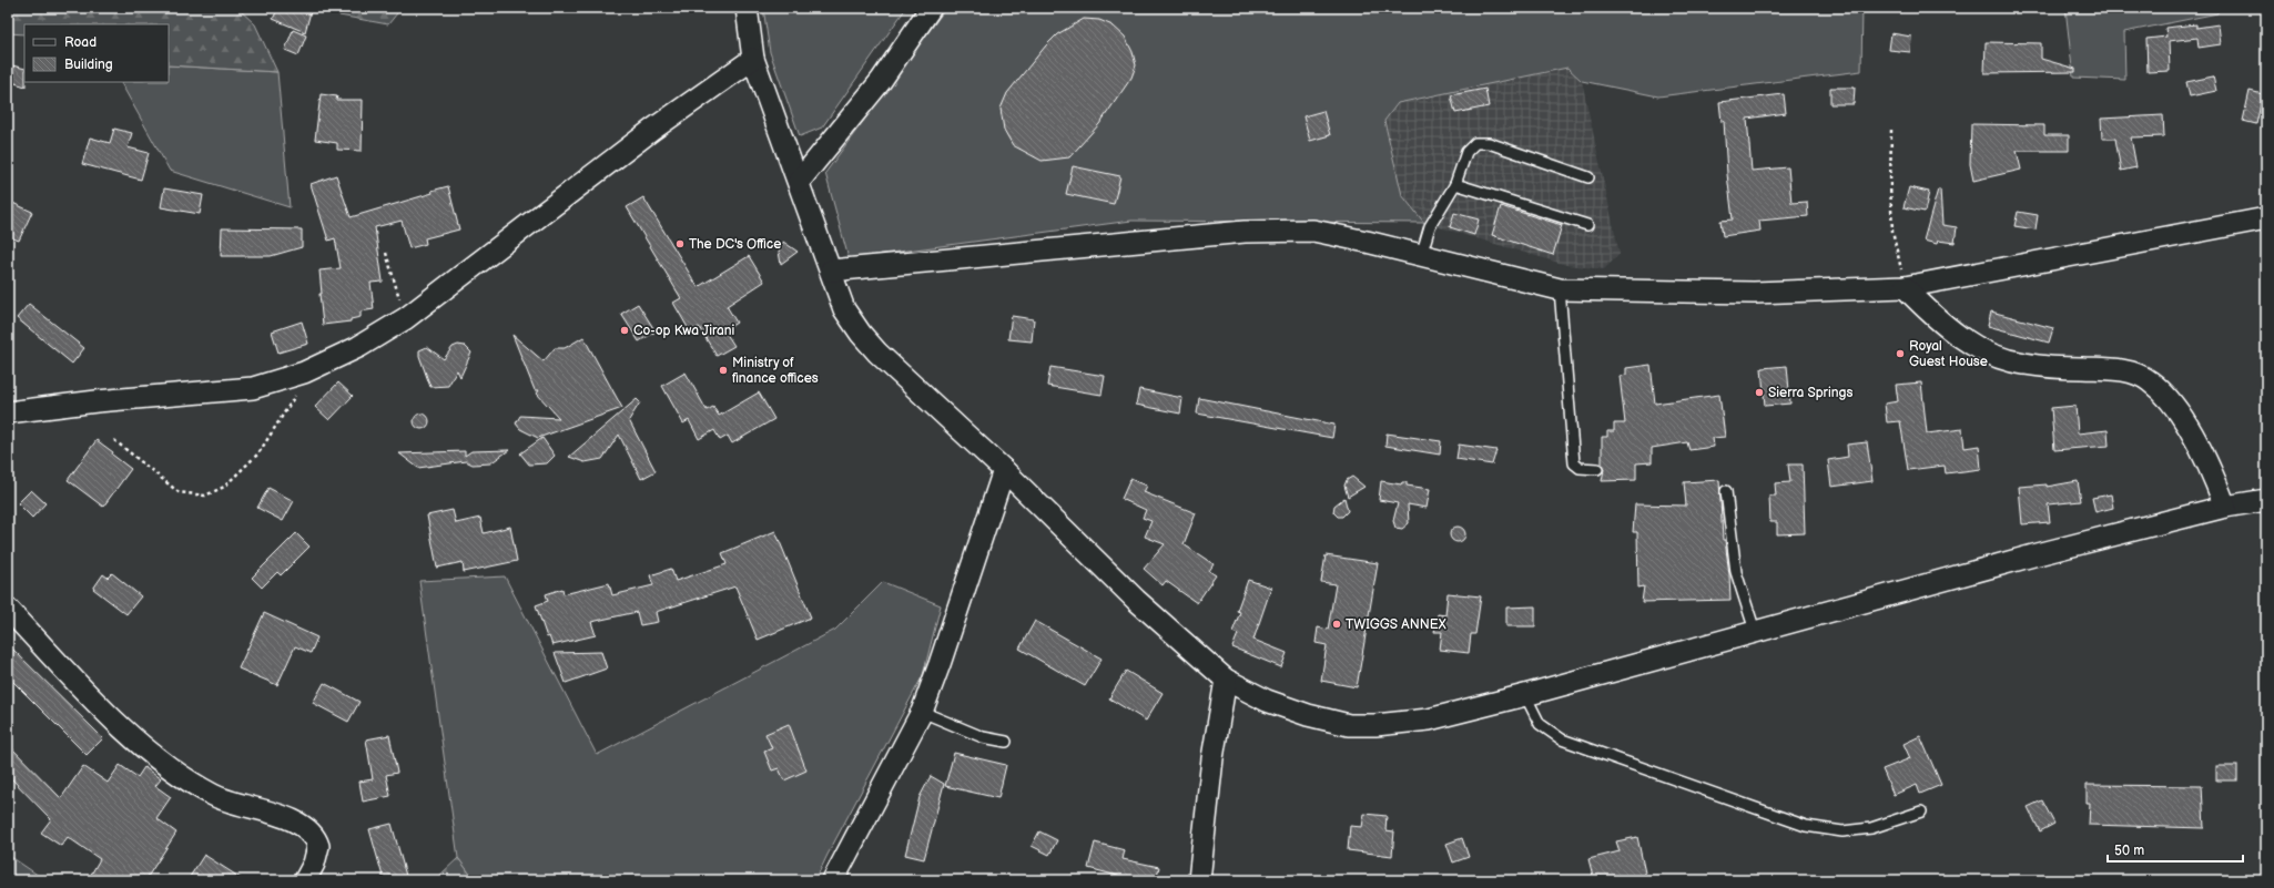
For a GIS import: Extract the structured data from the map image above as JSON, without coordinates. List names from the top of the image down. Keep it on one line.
{"places":["The DC's Office","Co-op Kwa Jirani","Royal Guest House","Ministry of finance offices","Sierra Springs","TWIGGS ANNEX"],"legend":["Road","Building"],"scale_bar":"50 m"}
